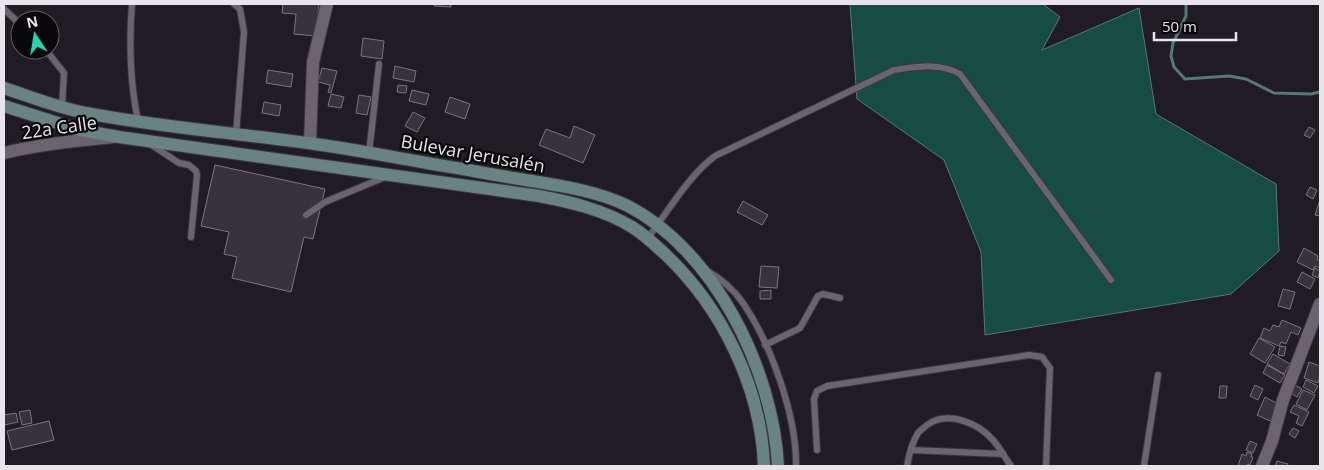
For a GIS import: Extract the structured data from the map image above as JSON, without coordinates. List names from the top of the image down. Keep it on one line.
{"streets":{"main road":["Bulevar Jerusalén"],"street":["22a Calle"]},"crossings":[["22a Calle","Bulevar Jerusalén"]],"scale_bar":"50 m","north":"top"}
